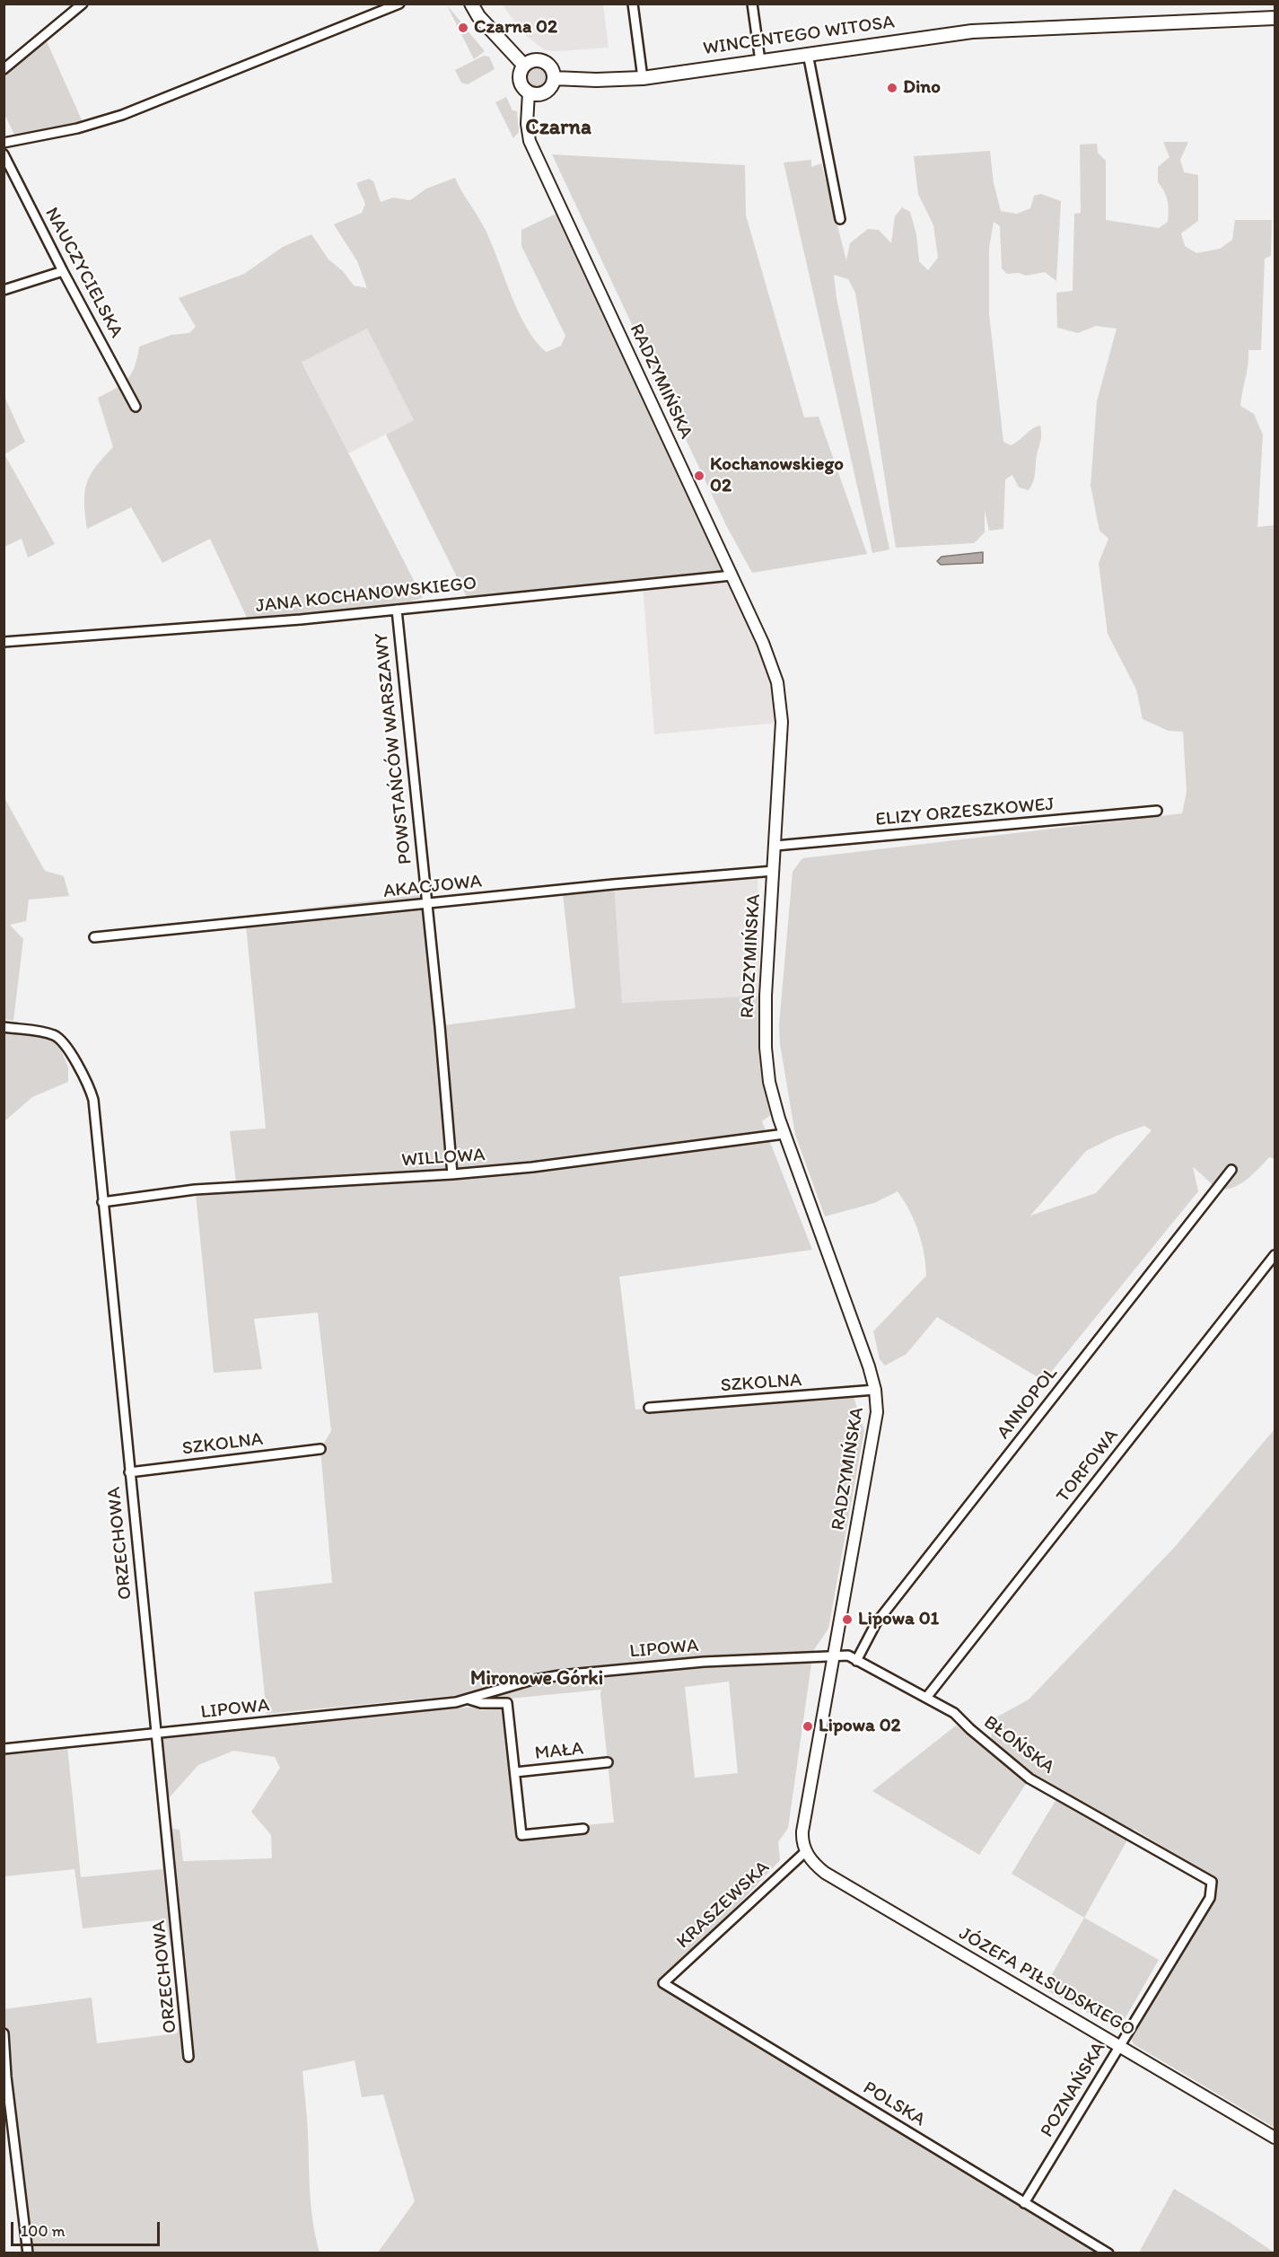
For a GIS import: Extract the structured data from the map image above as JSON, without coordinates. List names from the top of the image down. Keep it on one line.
{"streets":{"main road":["WINCENTEGO WITOSA"],"street":["NAUCZYCIELSKA","RADZYMIŃSKA","JANA KOCHANOWSKIEGO","POWSTAŃCÓW WARSZAWY","ELIZY ORZESZKOWEJ","AKACJOWA","WILLOWA","SZKOLNA","ANNOPOL","TORFOWA","ORZECHOWA","LIPOWA","BŁOŃSKA","MAŁA","KRASZEWSKA","JÓZEFA PIŁSUDSKIEGO","POZNAŃSKA","POLSKA"]},"crossings":[["WINCENTEGO WITOSA","RADZYMIŃSKA"],["RADZYMIŃSKA","JANA KOCHANOWSKIEGO"],["RADZYMIŃSKA","ELIZY ORZESZKOWEJ"],["RADZYMIŃSKA","AKACJOWA"],["RADZYMIŃSKA","WILLOWA"],["RADZYMIŃSKA","SZKOLNA"],["RADZYMIŃSKA","LIPOWA"],["RADZYMIŃSKA","BŁOŃSKA"],["RADZYMIŃSKA","KRASZEWSKA"],["RADZYMIŃSKA","JÓZEFA PIŁSUDSKIEGO"],["JANA KOCHANOWSKIEGO","POWSTAŃCÓW WARSZAWY"],["POWSTAŃCÓW WARSZAWY","AKACJOWA"],["POWSTAŃCÓW WARSZAWY","WILLOWA"],["WILLOWA","ORZECHOWA"],["SZKOLNA","ORZECHOWA"],["ANNOPOL","BŁOŃSKA"],["TORFOWA","BŁOŃSKA"],["ORZECHOWA","LIPOWA"],["LIPOWA","BŁOŃSKA"],["LIPOWA","MAŁA"],["BŁOŃSKA","POZNAŃSKA"],["KRASZEWSKA","JÓZEFA PIŁSUDSKIEGO"],["KRASZEWSKA","POLSKA"],["JÓZEFA PIŁSUDSKIEGO","POZNAŃSKA"],["POZNAŃSKA","POLSKA"]],"districts":["Czarna","Mironowe Górki"],"places":["Czarna 02","Dino","Kochanowskiego 02","Lipowa 01","Lipowa 02"],"scale_bar":"100 m"}
